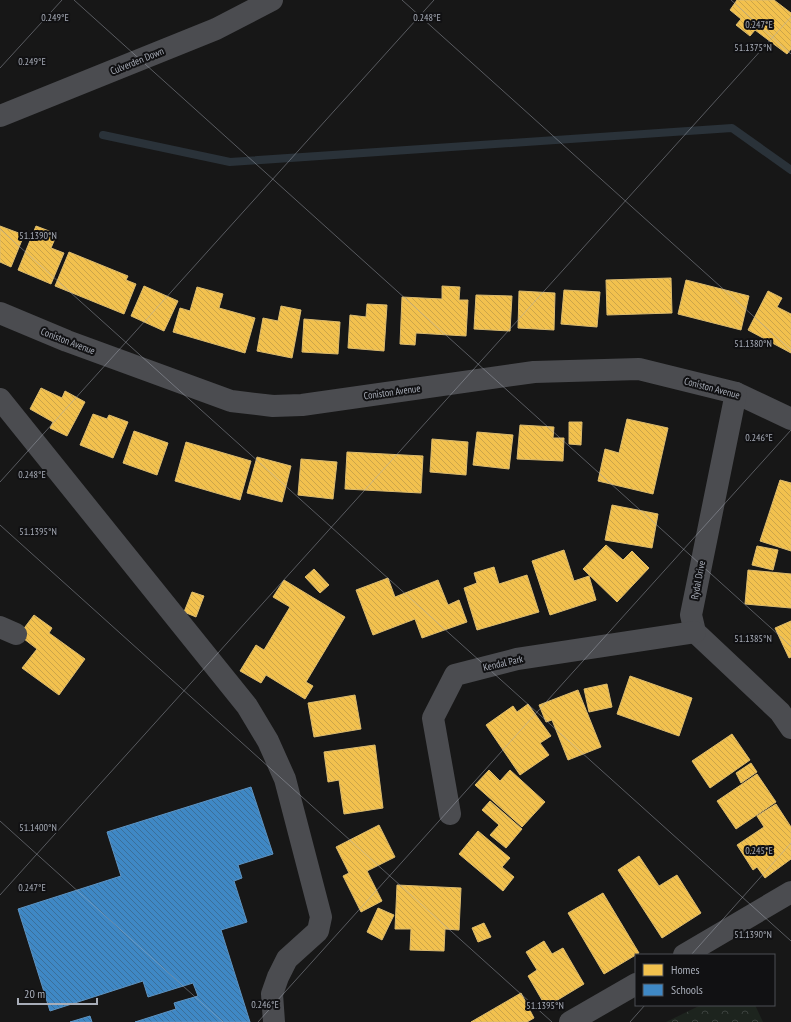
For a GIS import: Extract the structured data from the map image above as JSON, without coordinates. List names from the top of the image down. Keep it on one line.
{"streets":{"street":["Culverden Down","Coniston Avenue","Rydal Drive","Kendal Park"]},"crossings":[["Coniston Avenue","Rydal Drive"],["Rydal Drive","Kendal Park"]],"legend":["Homes","Schools"],"scale_bar":"20 m","coordinates":["0.248°E","0.249°E","0.247°E","51.1375°N","51.1390°N","51.1380°N","0.246°E","51.1395°N","51.1385°N","51.1400°N","0.245°E"]}
